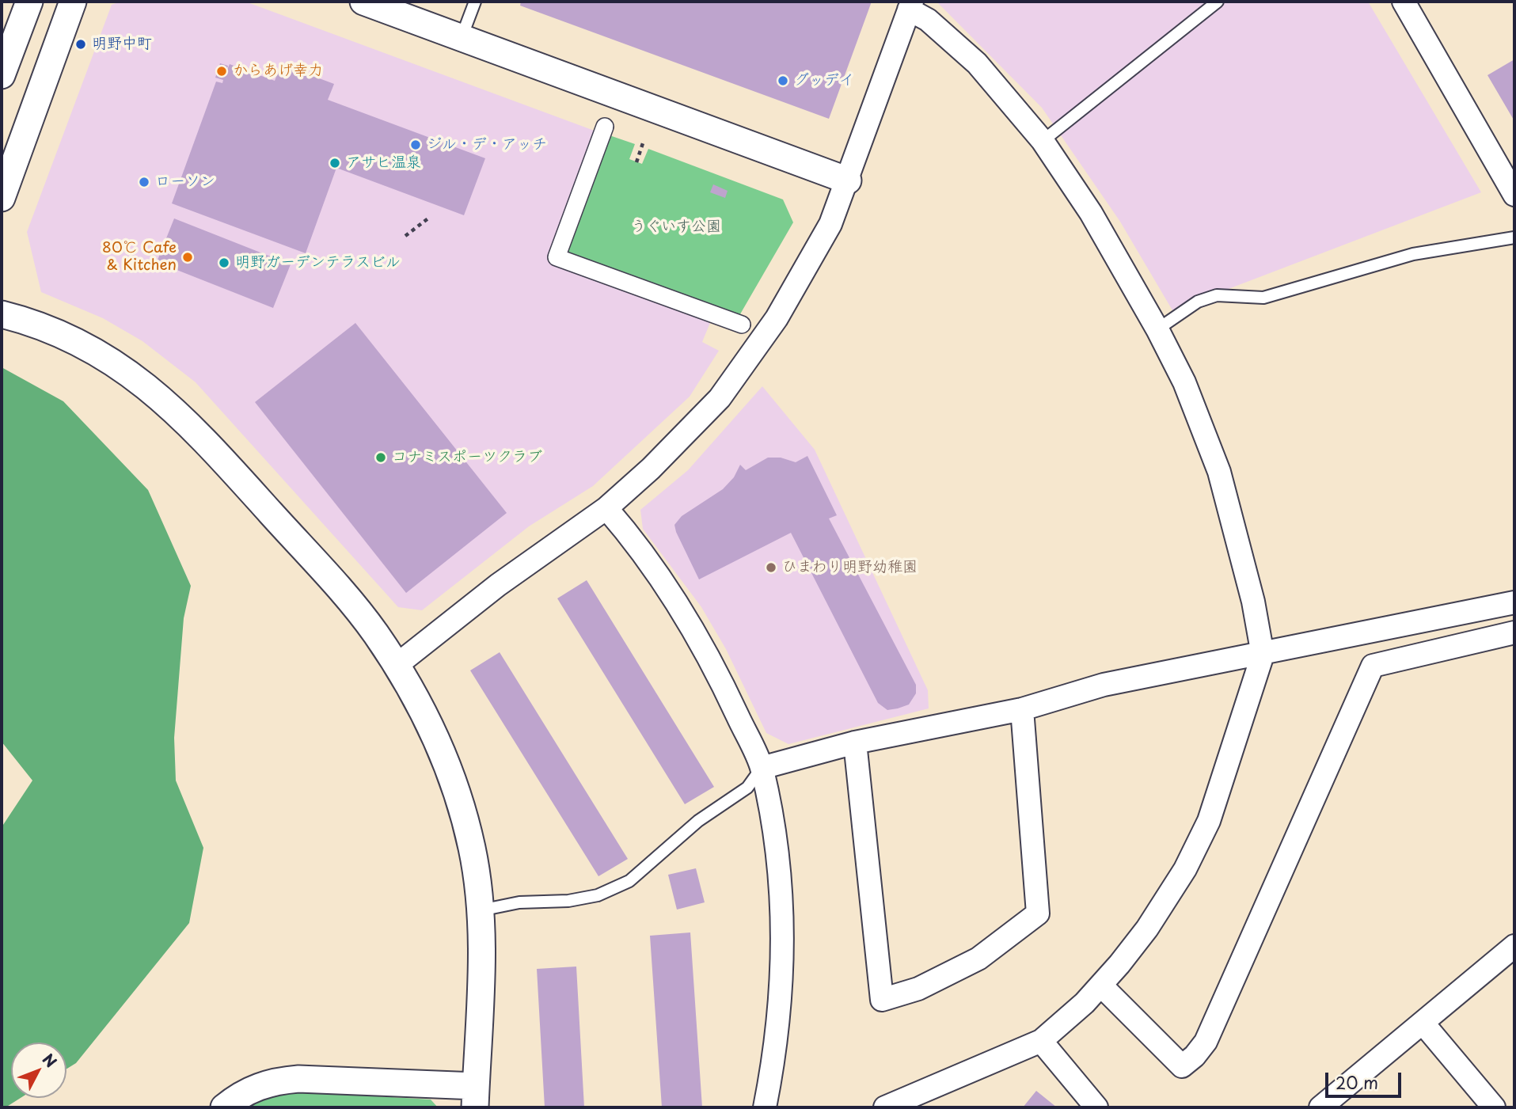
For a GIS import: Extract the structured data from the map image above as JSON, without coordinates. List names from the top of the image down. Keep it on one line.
{"parks":["うぐいす公園"],"places":["明野中町","からあげ幸力","グッデイ","ジル・デ・アッチ","アサヒ温泉","ローソン","80℃ Cafe & Kitchen","明野ガーデンテラスビル","コナミスポーツクラブ","ひまわり明野幼稚園"],"scale_bar":"20 m","north":"top right"}
